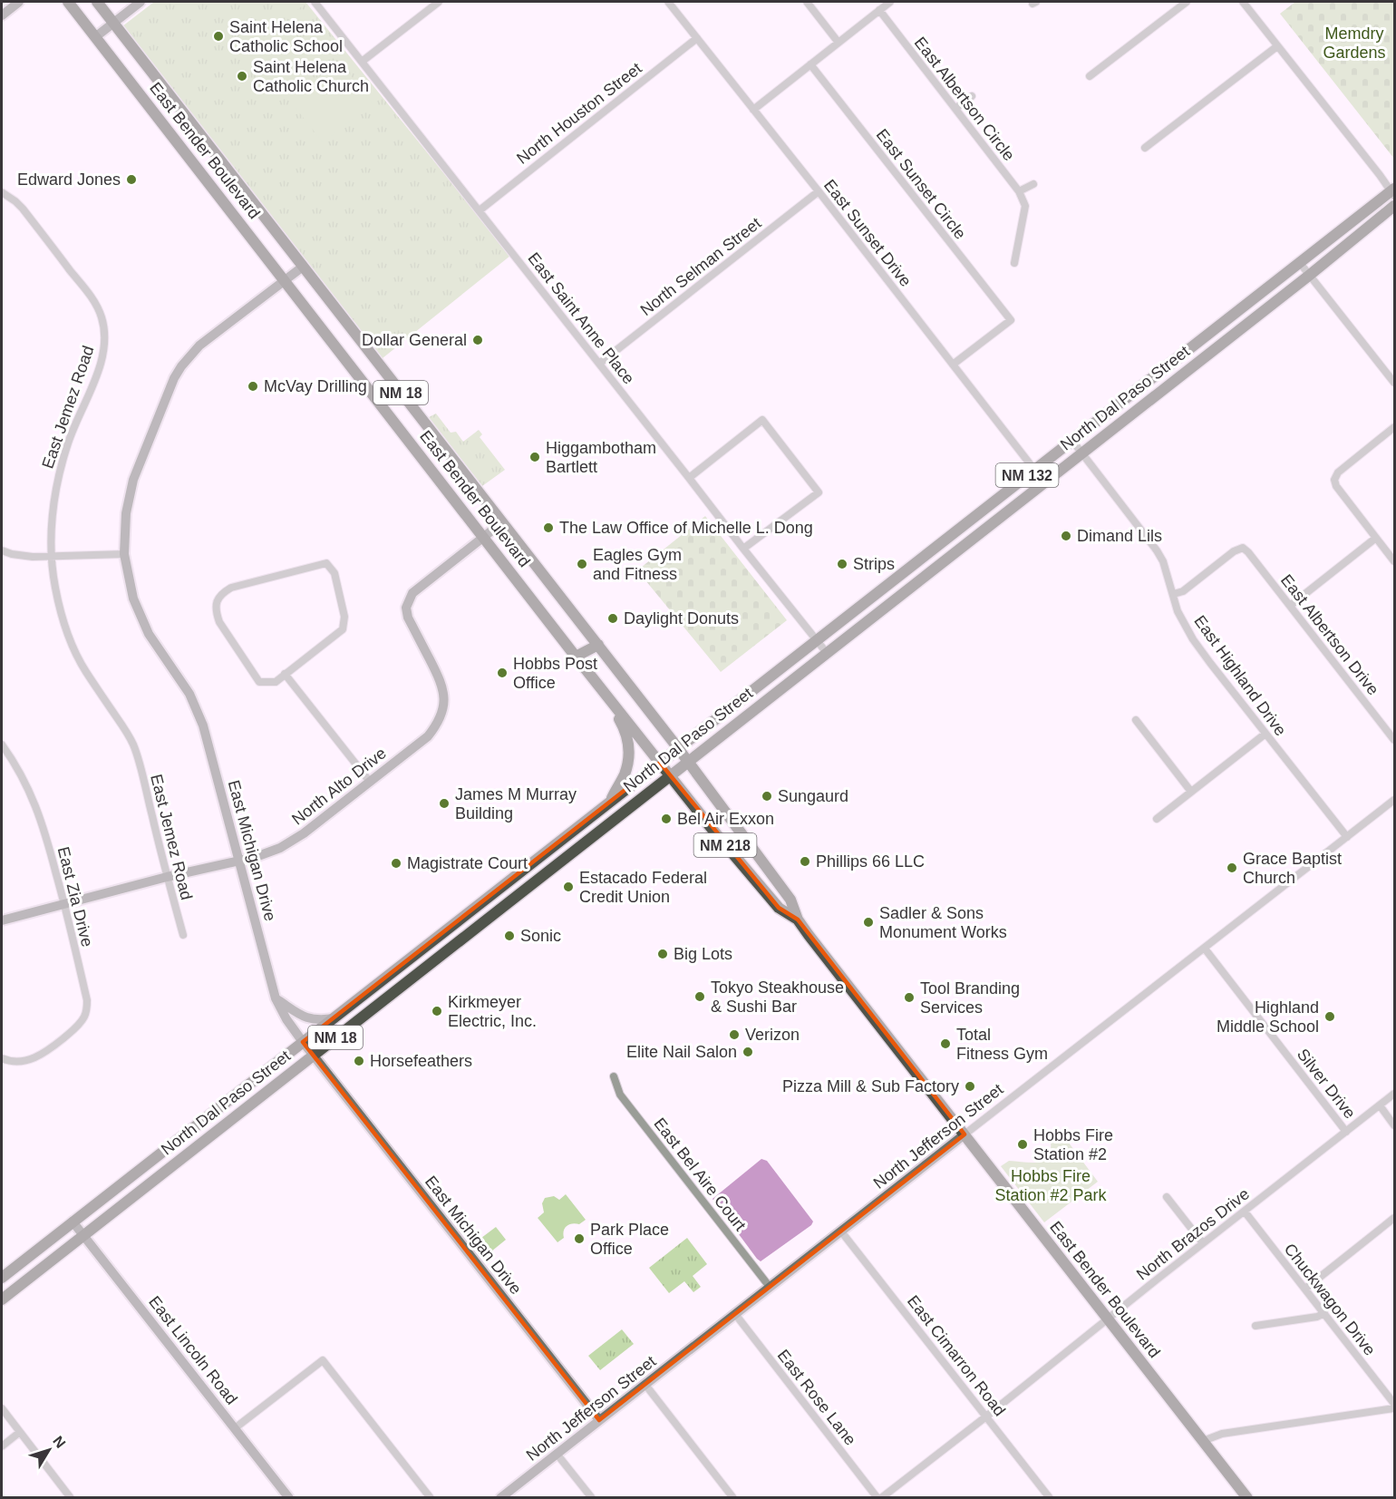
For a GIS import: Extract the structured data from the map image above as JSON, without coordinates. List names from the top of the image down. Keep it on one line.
{"streets":{"main road":["East Bender Boulevard","NM 18","North Dal Paso Street","NM 132","NM 218"],"street":["East Albertson Circle","North Houston Street","East Sunset Circle","East Sunset Drive","North Selman Street","East Saint Anne Place","East Jemez Road","East Albertson Drive","East Highland Drive","North Alto Drive","East Michigan Drive","East Zia Drive","Silver Drive","North Jefferson Street","East Bel Aire Court","North Brazos Drive","Chuckwagon Drive","East Lincoln Road","East Cimarron Road","East Rose Lane"]},"crossings":[["North Houston Street","East Sunset Drive"],["North Houston Street","East Saint Anne Place"],["East Bender Boulevard","NM 18"],["East Bender Boulevard","North Dal Paso Street"],["East Bender Boulevard","North Alto Drive"],["East Bender Boulevard","East Michigan Drive"],["East Bender Boulevard","North Jefferson Street"],["East Bender Boulevard","North Brazos Drive"],["East Sunset Circle","East Sunset Drive"],["East Sunset Drive","North Selman Street"],["East Sunset Drive","North Dal Paso Street"],["North Selman Street","East Saint Anne Place"],["East Saint Anne Place","North Dal Paso Street"],["North Dal Paso Street","East Highland Drive"],["North Dal Paso Street","East Michigan Drive"],["North Dal Paso Street","East Lincoln Road"],["East Jemez Road","North Alto Drive"],["East Albertson Drive","East Highland Drive"],["East Highland Drive","North Jefferson Street"],["North Alto Drive","East Michigan Drive"],["North Alto Drive","East Zia Drive"],["East Michigan Drive","North Jefferson Street"],["Silver Drive","North Jefferson Street"],["Silver Drive","North Brazos Drive"],["North Jefferson Street","East Bel Aire Court"],["North Jefferson Street","East Cimarron Road"],["North Jefferson Street","East Rose Lane"],["North Brazos Drive","Chuckwagon Drive"],["North Brazos Drive","East Cimarron Road"],["North Brazos Drive","East Rose Lane"]],"parks":["Memdry Gardens","Hobbs Fire Station #2 Park"],"places":["Saint Helena Catholic School","Saint Helena Catholic Church","Edward Jones","Dollar General","McVay Drilling","Higgambotham Bartlett","The Law Office of Michelle L. Dong","Dimand Lils","Eagles Gym and Fitness","Strips","Daylight Donuts","Hobbs Post Office","Sungaurd","James M Murray Building","Bel Air Exxon","Phillips 66 LLC","Magistrate Court","Grace Baptist Church","Estacado Federal Credit Union","Sadler & Sons Monument Works","Sonic","Big Lots","Tokyo Steakhouse & Sushi Bar","Tool Branding Services","Kirkmeyer Electric, Inc.","Highland Middle School","Verizon","Total Fitness Gym","Elite Nail Salon","Horsefeathers","Pizza Mill & Sub Factory","Hobbs Fire Station #2","Park Place Office"],"north":"top right"}
